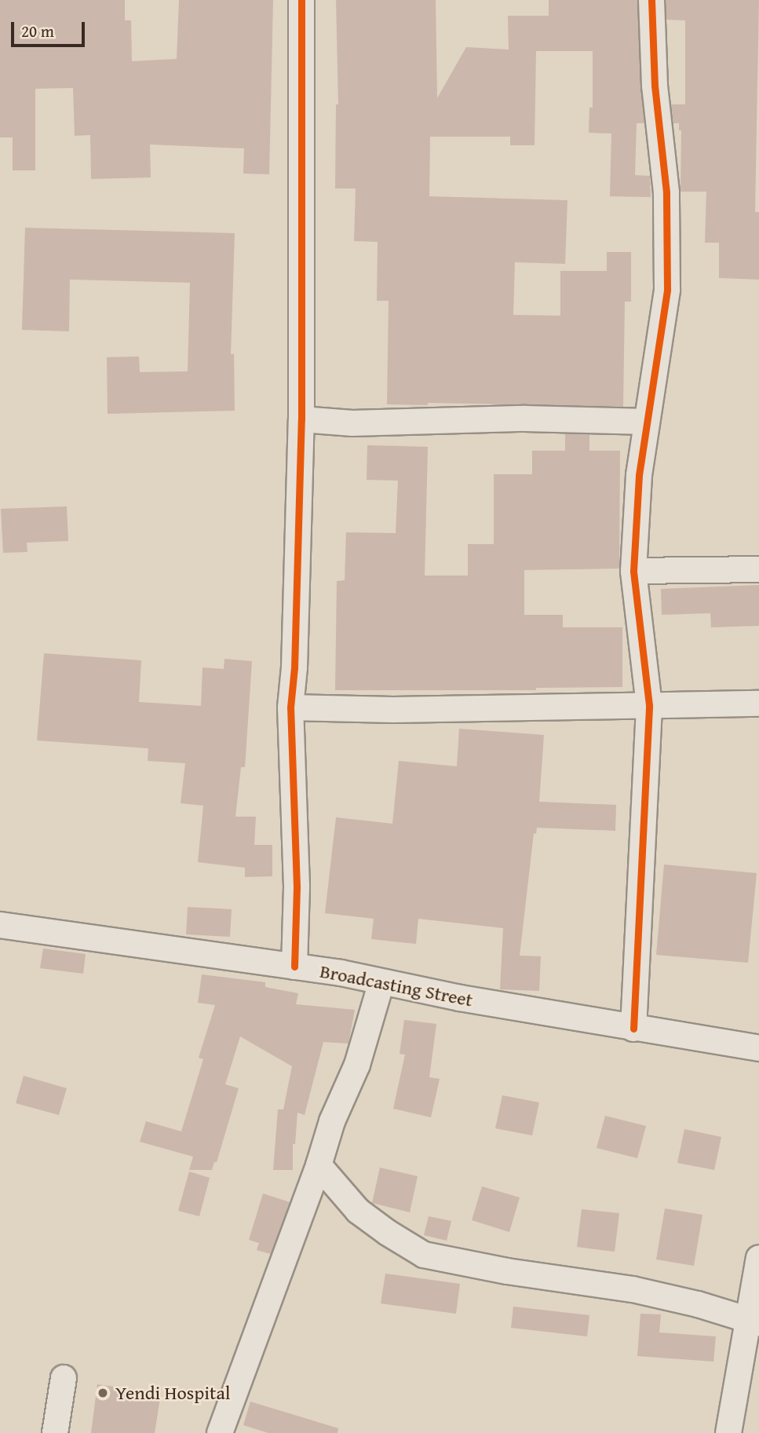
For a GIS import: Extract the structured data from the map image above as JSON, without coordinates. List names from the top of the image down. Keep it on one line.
{"streets":{"street":["Broadcasting Street"]},"places":["Yendi Hospital"],"scale_bar":"20 m"}
